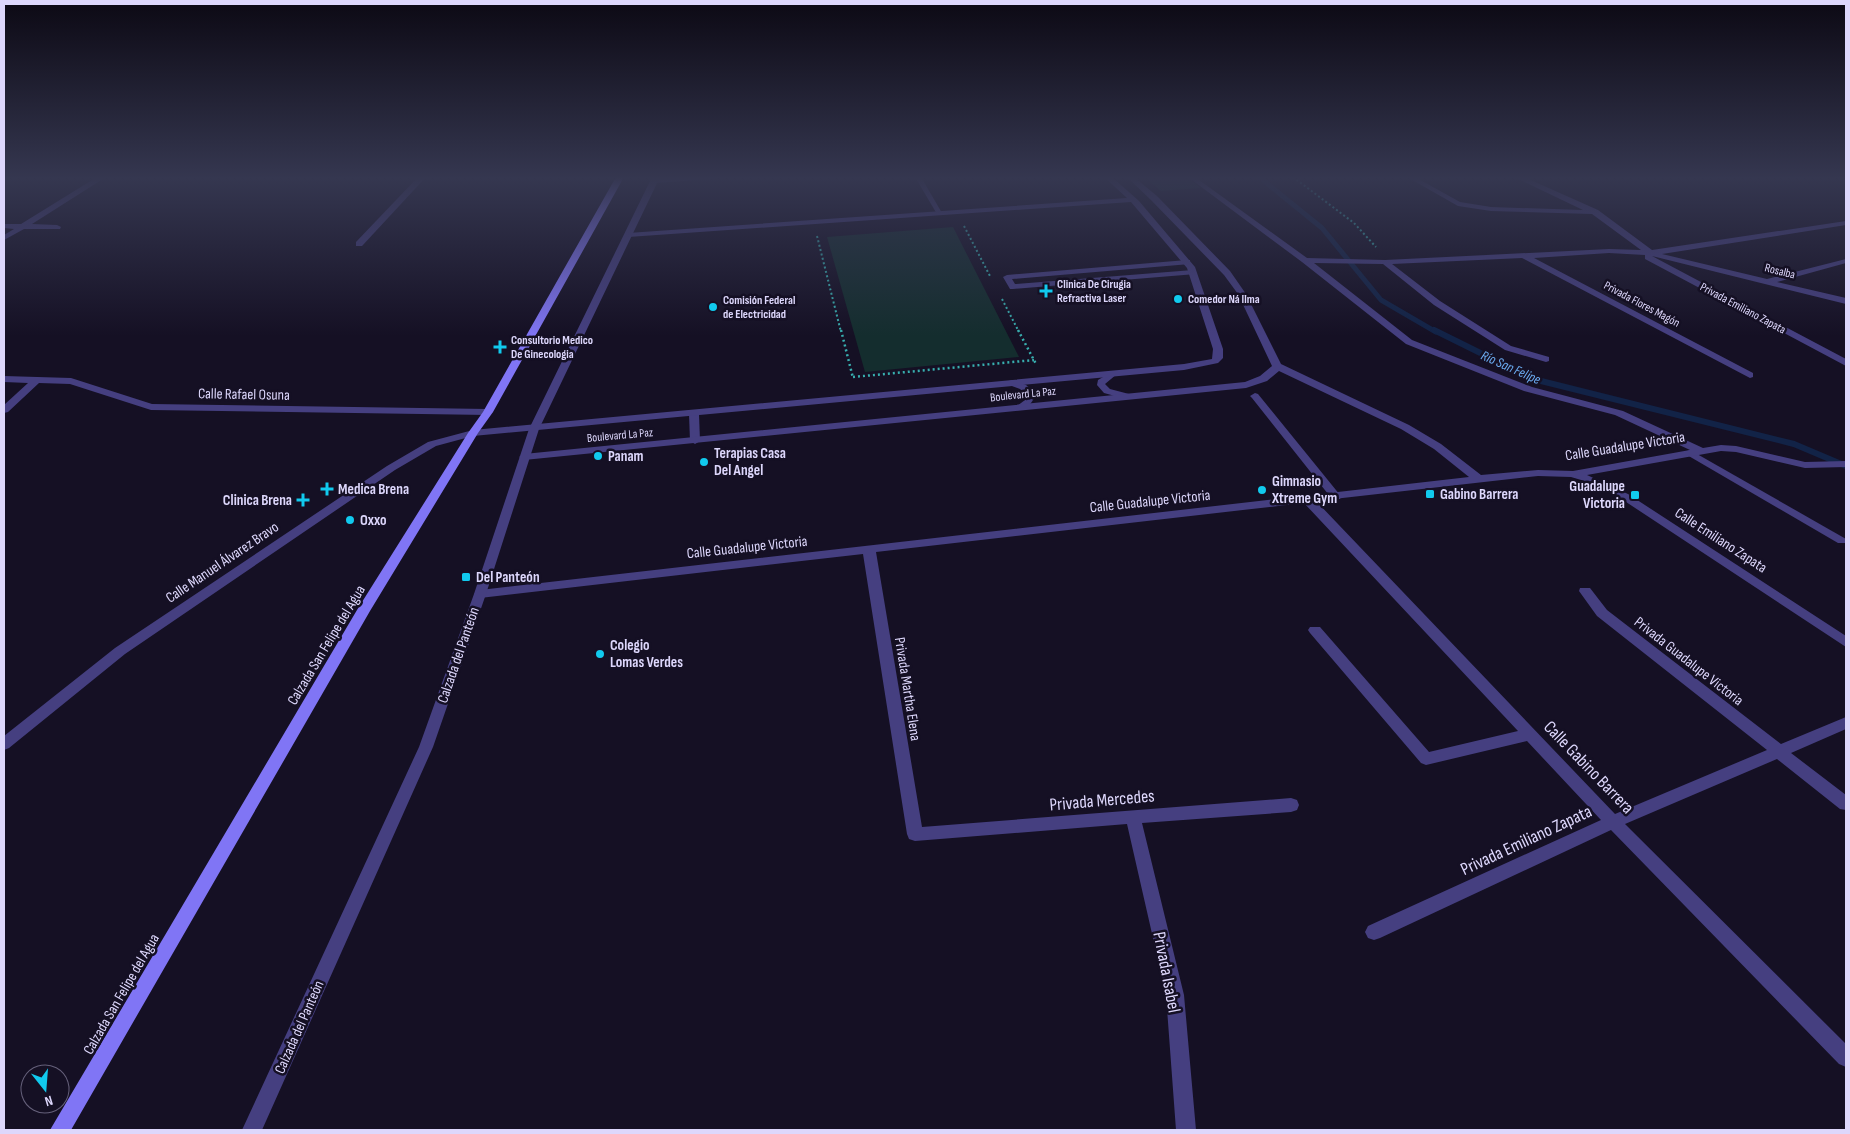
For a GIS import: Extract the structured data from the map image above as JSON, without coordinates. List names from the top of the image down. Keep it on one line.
{"streets":{"main road":["Calzada San Felipe del Agua"],"street":["Rosalba","Privada Flores Magón","Privada Emiliano Zapata","Calle Rafael Osuna","Boulevard La Paz","Calle Guadalupe Victoria","Calle Emiliano Zapata","Calle Manuel Álvarez Bravo","Calzada del Panteón","Privada Guadalupe Victoria","Privada Martha Elena","Calle Gabino Barrera","Privada Mercedes","Privada Isabel"]},"crossings":[["Privada Emiliano Zapata","Privada Guadalupe Victoria"],["Privada Emiliano Zapata","Calle Gabino Barrera"],["Calle Rafael Osuna","Calzada San Felipe del Agua"],["Boulevard La Paz","Calle Manuel Álvarez Bravo"],["Boulevard La Paz","Calzada del Panteón"],["Calle Guadalupe Victoria","Calle Emiliano Zapata"],["Calle Guadalupe Victoria","Calzada del Panteón"],["Calle Guadalupe Victoria","Privada Martha Elena"],["Calle Guadalupe Victoria","Calle Gabino Barrera"],["Calle Manuel Álvarez Bravo","Calzada San Felipe del Agua"],["Calle Manuel Álvarez Bravo","Calzada del Panteón"],["Privada Martha Elena","Privada Mercedes"],["Privada Mercedes","Privada Isabel"]],"water":["Río San Felipe"],"places":{"health":["Clinica De Cirugia Refractiva Laser","Consultorio Medico De Ginecologia","Medica Brena","Clinica Brena"],"other":["Comedor Ná Ilma","Comisión Federal de Electricidad","Panam","Terapias Casa Del Angel","Gimnasio Xtreme Gym","Oxxo","Colegio Lomas Verdes"],"transit":["Gabino Barrera","Guadalupe Victoria","Del Panteón"]},"north":"bottom"}
